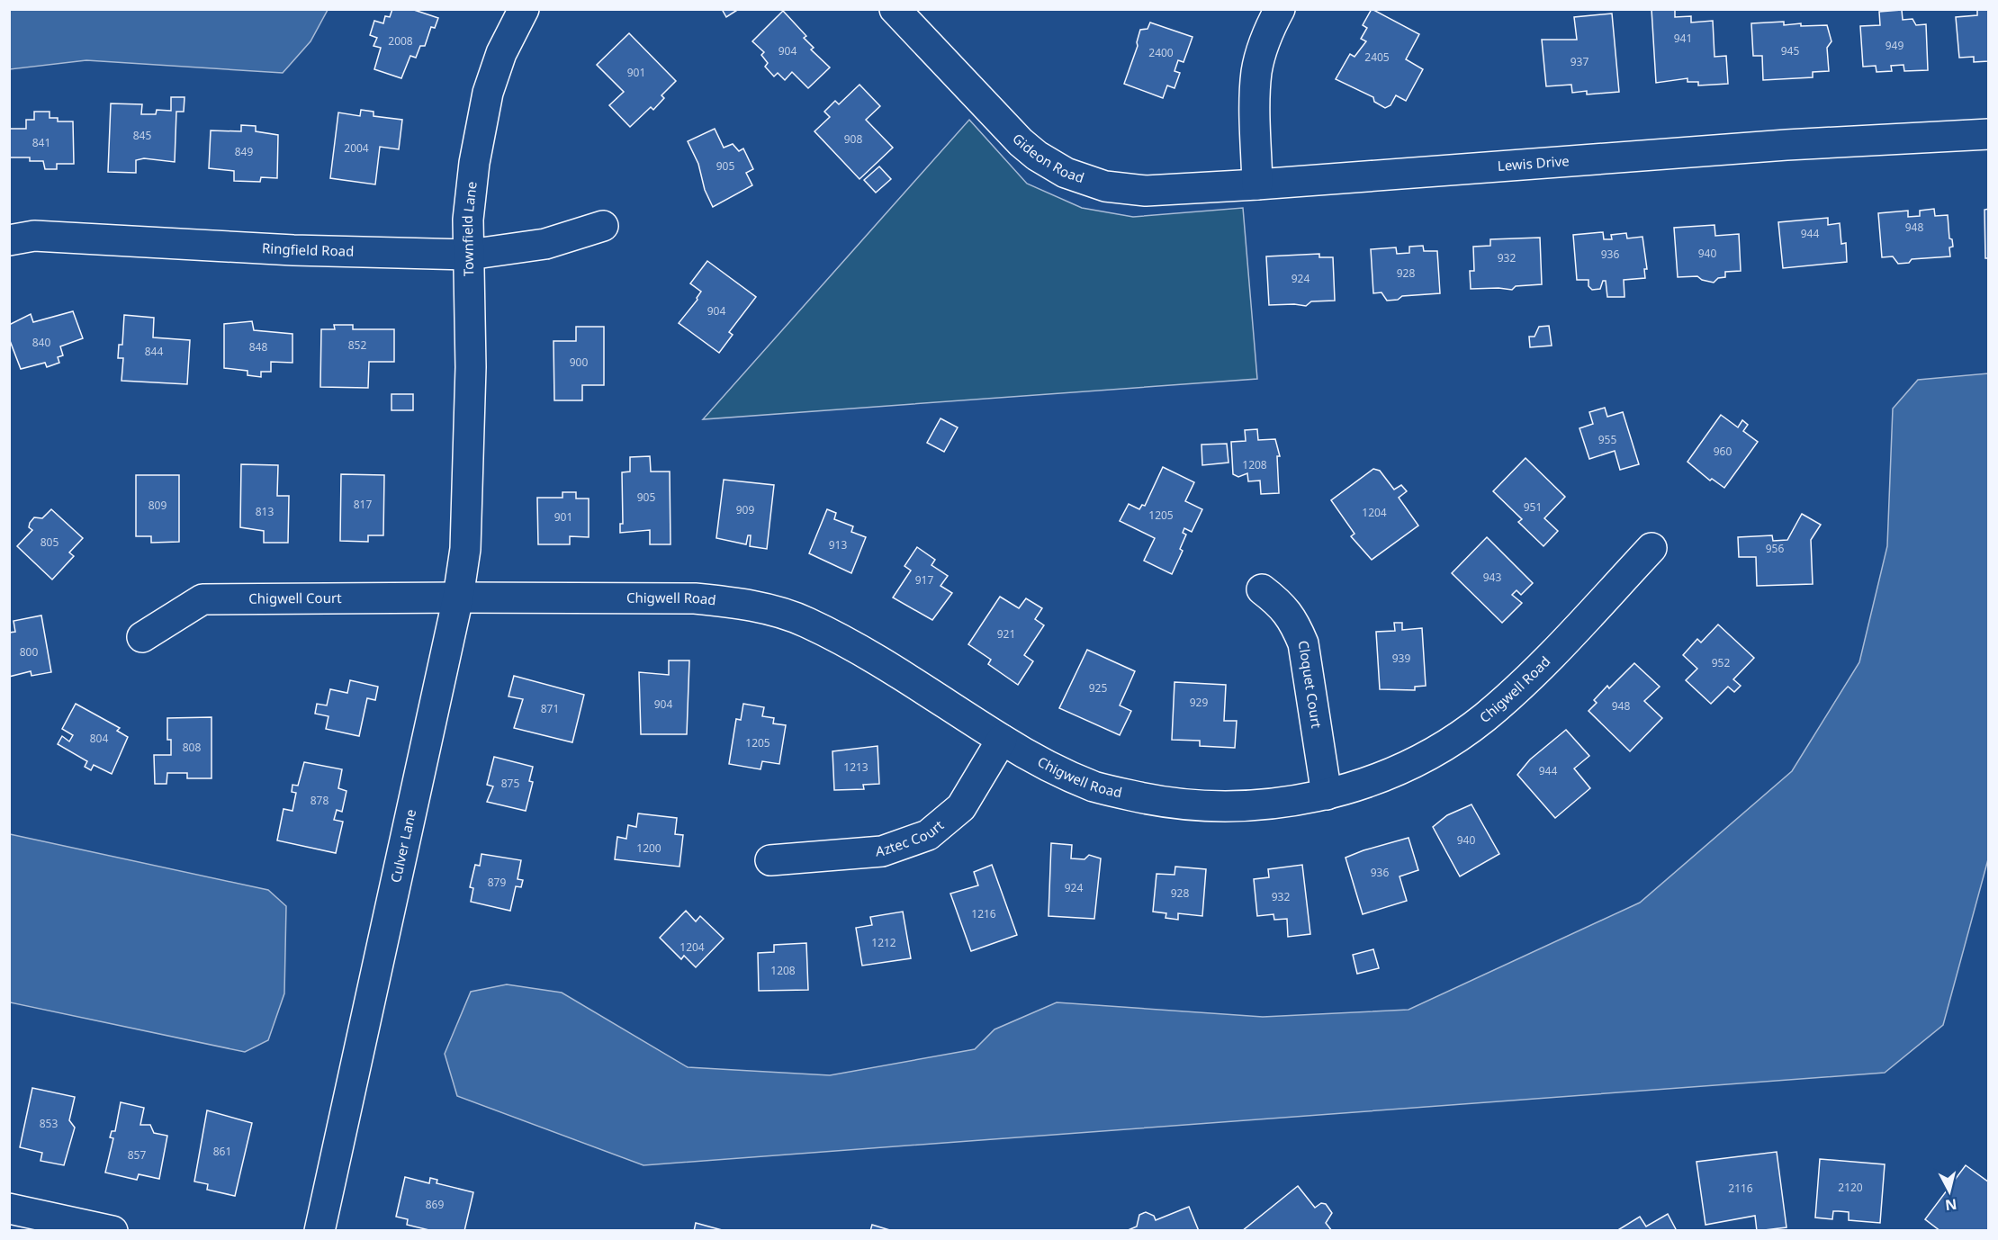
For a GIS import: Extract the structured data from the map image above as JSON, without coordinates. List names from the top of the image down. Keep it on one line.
{"streets":{"street":["Gideon Road","Lewis Drive","Townfield Lane","Ringfield Road","Chigwell Court","Chigwell Road","Cloquet Court","Aztec Court","Culver Lane"]},"crossings":[["Gideon Road","Lewis Drive"],["Townfield Lane","Ringfield Road"],["Townfield Lane","Culver Lane"],["Chigwell Court","Chigwell Road"],["Chigwell Court","Culver Lane"],["Chigwell Road","Cloquet Court"],["Chigwell Road","Aztec Court"],["Chigwell Road","Culver Lane"]],"house_numbers":["941","2008","949","904","945","2400","2405","937","901","845","908","841","2004","849","905","948","944","940","936","932","928","924","904","840","852","848","844","900","955","960","1208","905","817","809","951","909","813","1204","1205","901","805","913","956","943","917","921","800","939","952","925","929","904","948","871","804","1205","808","1213","944","875","878","940","1200","936","879","924","928","932","1216","1212","1204","1208","853","861","857","2120","2116","869"],"north":"bottom"}
